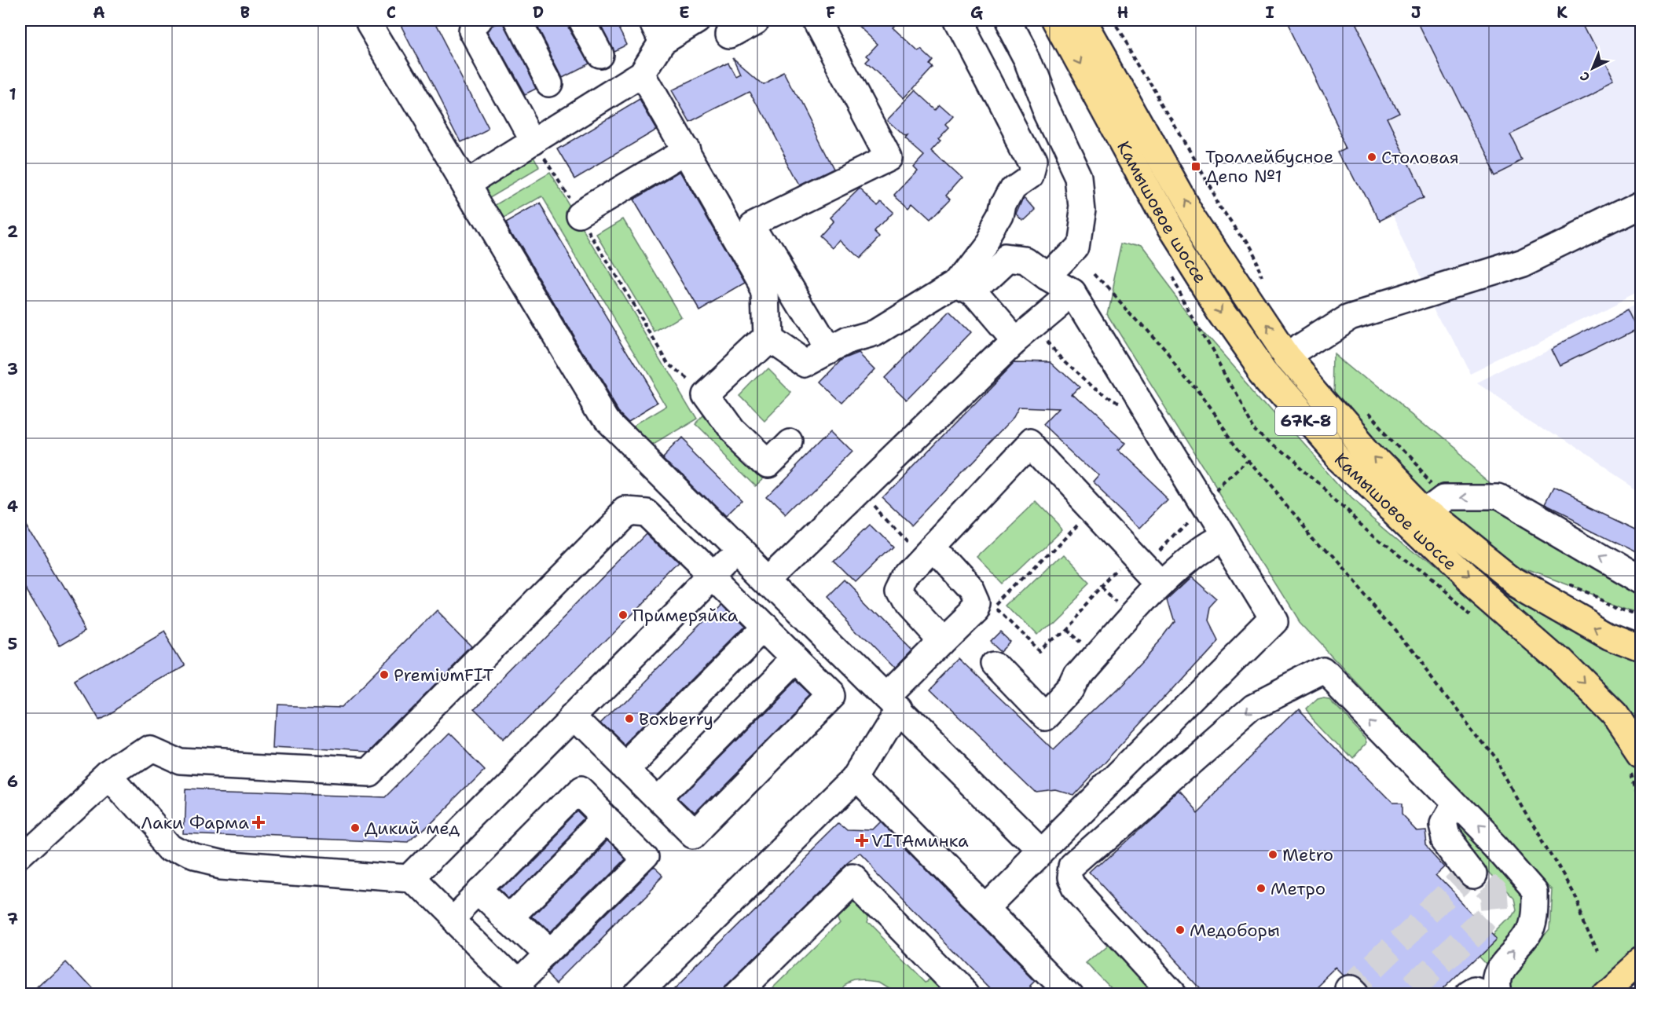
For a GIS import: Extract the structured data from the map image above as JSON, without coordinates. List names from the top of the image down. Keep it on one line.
{"streets":{"main road":["Камышовое шоссе","67К-8"]},"places":{"other":["Столовая","Примеряйка","PremiumFIT","Boxberry","Дикий мед","Metro","Метро","Медоборы"],"transit":["Троллейбусное Депо №1"],"health":["Лаки Фарма","VITAминка"]},"north":"bottom left","grid":{"columns":["A","B","C","D","E","F","G","H","I","J","K"],"rows":["1","2","3","4","5","6","7"]}}
